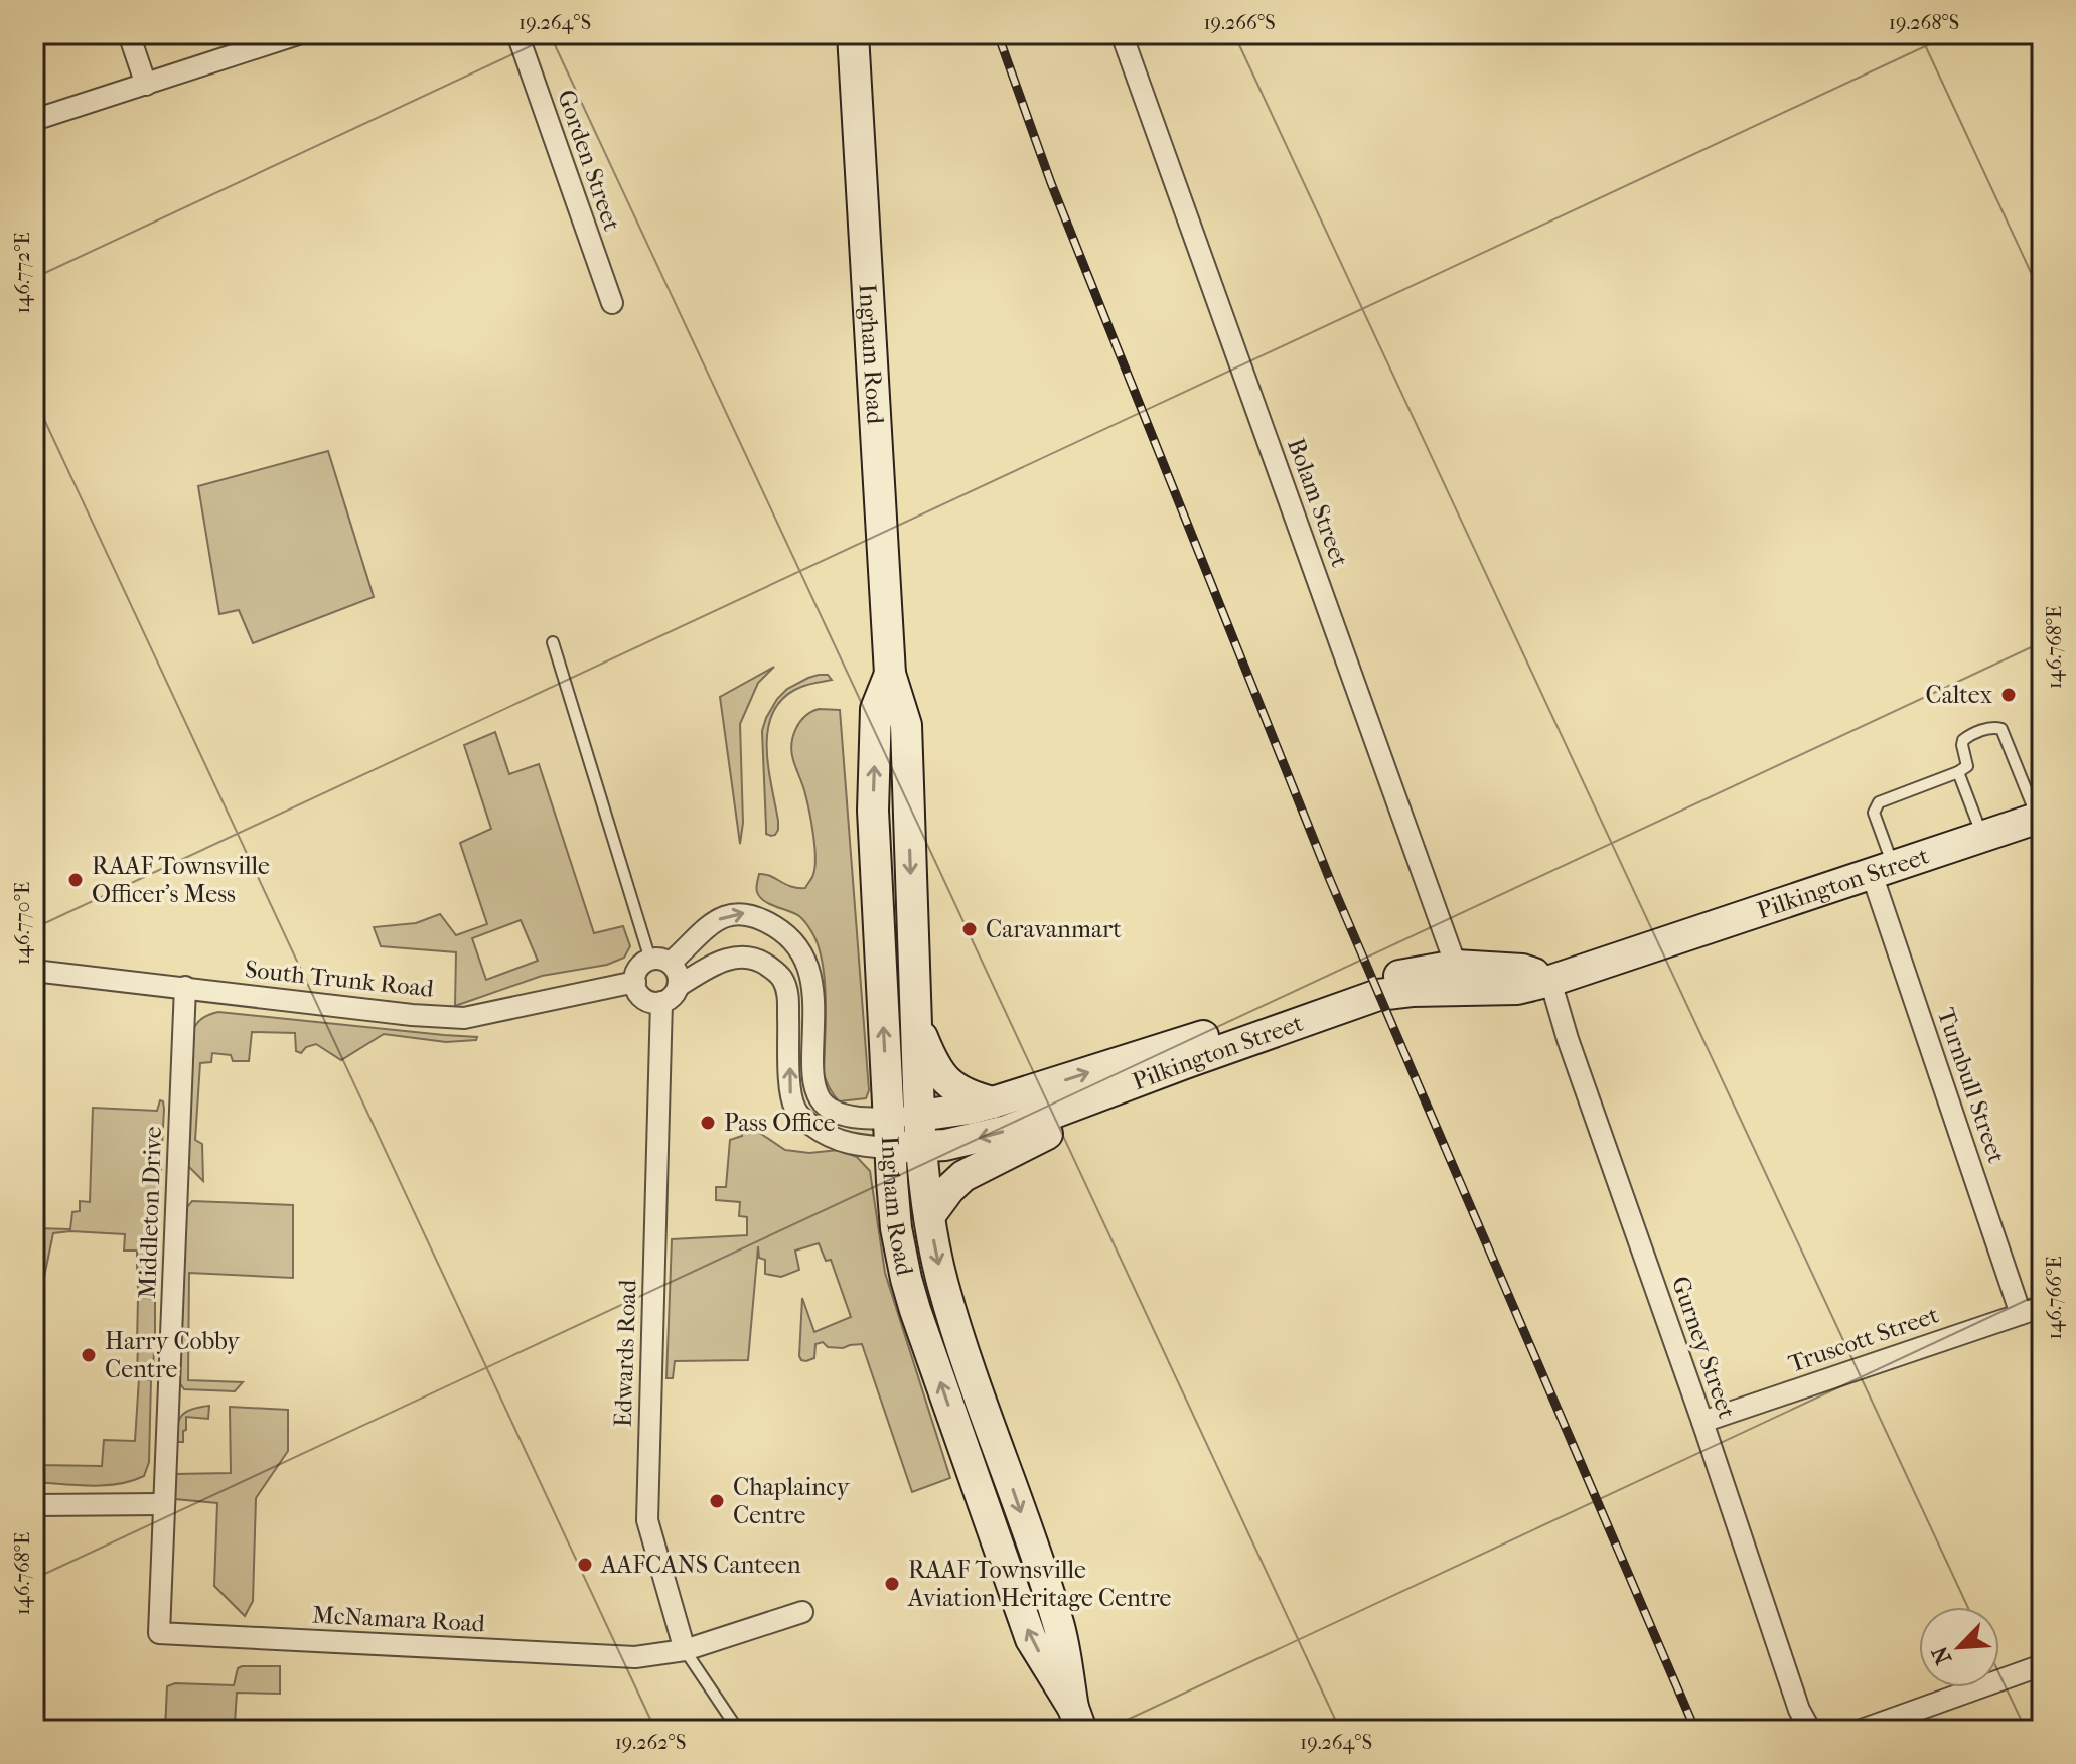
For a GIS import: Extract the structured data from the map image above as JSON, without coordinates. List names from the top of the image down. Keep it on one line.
{"streets":{"main road":["Ingham Road","Pilkington Street"],"street":["Gorden Street","Bolam Street","South Trunk Road","Turnbull Street","Middleton Drive","Truscott Street","Gurney Street","Edwards Road","McNamara Road"]},"crossings":[["Ingham Road","Pilkington Street"],["Bolam Street","Pilkington Street"],["Pilkington Street","Turnbull Street"],["Pilkington Street","Gurney Street"],["South Trunk Road","Middleton Drive"],["South Trunk Road","Edwards Road"],["Turnbull Street","Truscott Street"],["Middleton Drive","McNamara Road"],["Truscott Street","Gurney Street"],["Edwards Road","McNamara Road"]],"places":["Caltex","RAAF Townsville Officer's Mess","Caravanmart","Pass Office","Harry Cobby Centre","Chaplaincy Centre","AAFCANS Canteen","RAAF Townsville Aviation Heritage Centre"],"north":"bottom left","coordinates":["19.264°S","19.266°S","19.268°S","146.772°E","146.768°E","146.770°E","146.766°E","19.262°S"]}
